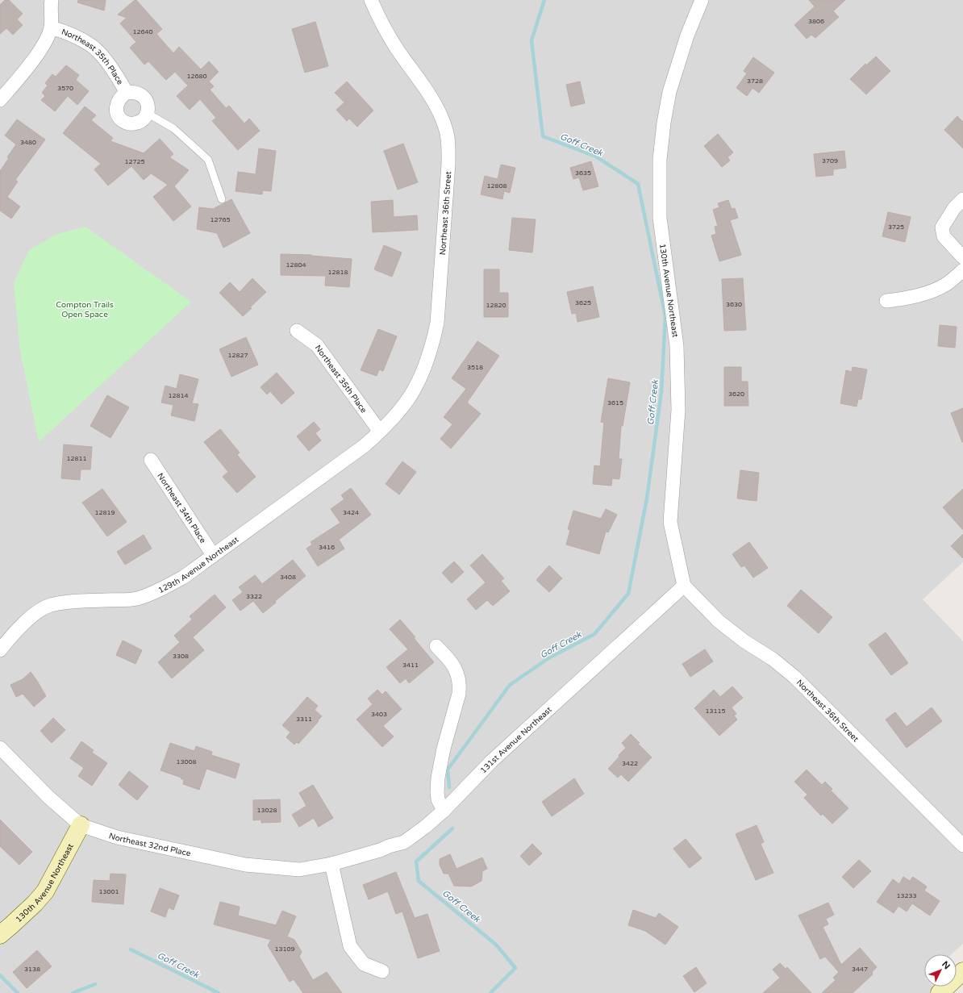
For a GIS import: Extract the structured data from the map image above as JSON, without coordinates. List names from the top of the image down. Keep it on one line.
{"streets":{"street":["Northeast 35th Place","Northeast 36th Street","130th Avenue Northeast","Northeast 34th Place","129th Avenue Northeast","131st Avenue Northeast","Northeast 32nd Place"]},"crossings":[["Northeast 35th Place","Northeast 36th Street"],["Northeast 35th Place","129th Avenue Northeast"],["Northeast 36th Street","130th Avenue Northeast"],["Northeast 36th Street","129th Avenue Northeast"],["Northeast 36th Street","131st Avenue Northeast"],["130th Avenue Northeast","131st Avenue Northeast"],["130th Avenue Northeast","Northeast 32nd Place"],["Northeast 34th Place","129th Avenue Northeast"],["131st Avenue Northeast","Northeast 32nd Place"]],"water":["Goff Creek"],"parks":["Compton Trails Open Space"],"house_numbers":["3806","12640","12680","3728","3570","3480","3709","12725","3635","12808","12765","3725","12804","12818","3625","3630","12820","12827","3518","3620","12814","3615","12811","12819","3424","3416","3408","3322","3308","3411","13115","3403","3311","13008","3422","13028","13001","13233","13109","3138","3447"],"north":"top right"}
